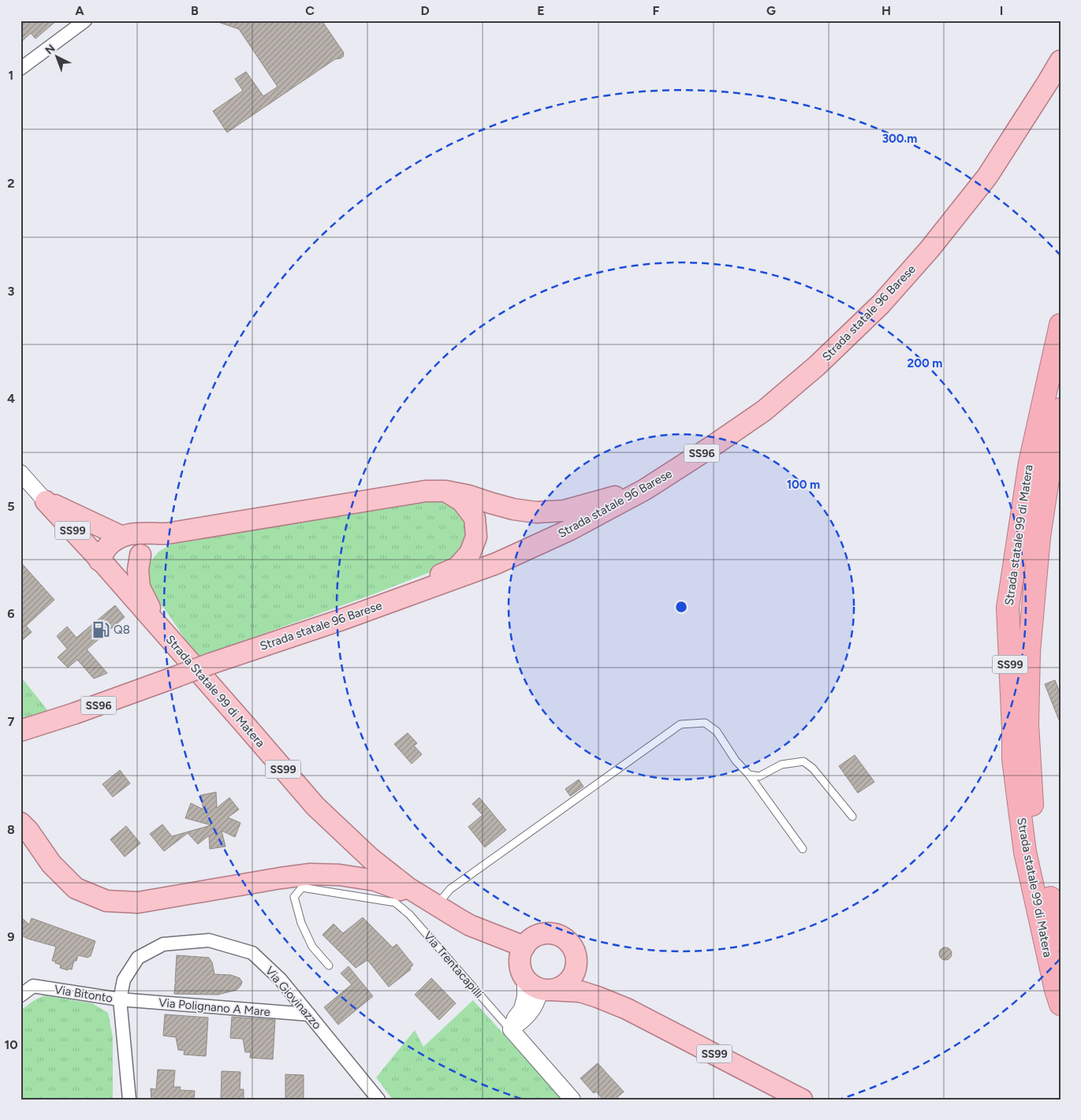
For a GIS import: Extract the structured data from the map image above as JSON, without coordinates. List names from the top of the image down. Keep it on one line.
{"streets":{"highway":["SS99","Strada statale 99 di Matera"],"main road":["Strada statale 96 Barese","SS96","Strada Statale 99 di Matera"],"street":["Via Trentacapilli","Via Bitonto","Via Giovinazzo","Via Polignano A Mare"]},"crossings":[["SS99","Strada Statale 99 di Matera"],["Via Bitonto","Via Giovinazzo"],["Via Bitonto","Via Polignano A Mare"],["Via Giovinazzo","Via Polignano A Mare"]],"places":{"fuel station":["Q8"]},"north":"top left","grid":{"columns":["A","B","C","D","E","F","G","H","I"],"rows":["1","2","3","4","5","6","7","8","9","10"]},"rings":["300 m","200 m","100 m"]}
